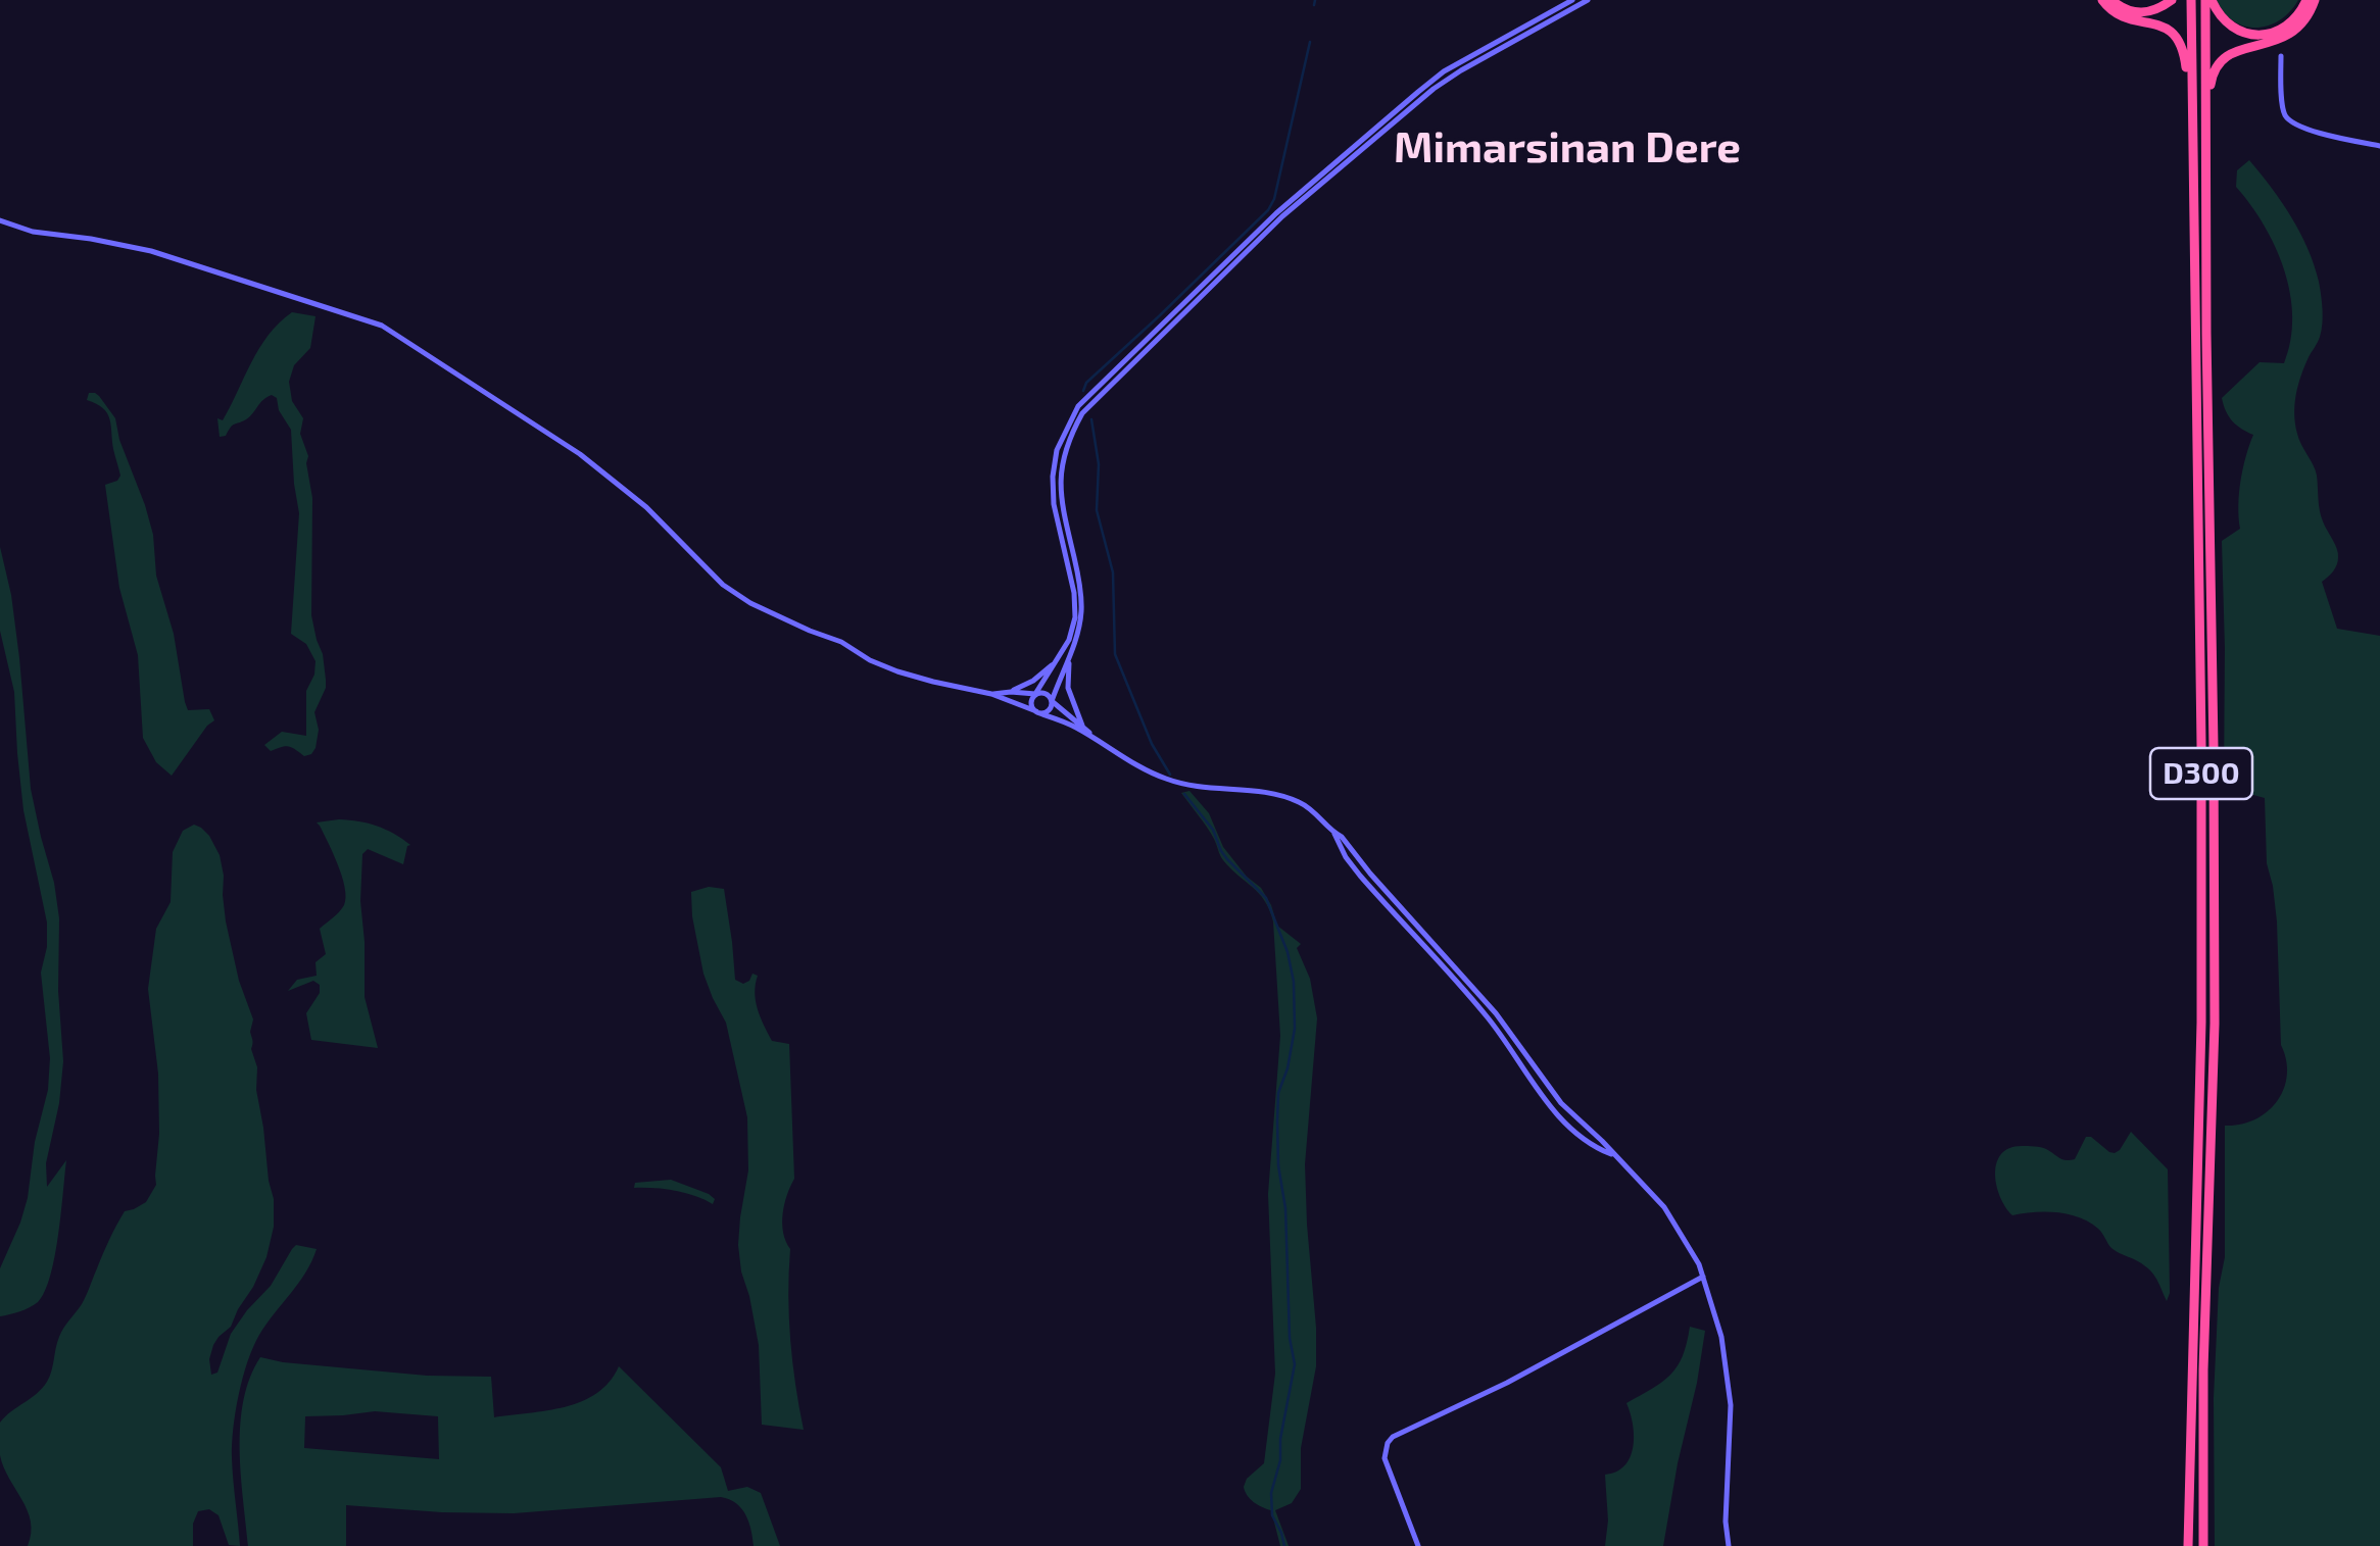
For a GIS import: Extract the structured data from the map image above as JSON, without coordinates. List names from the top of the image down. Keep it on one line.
{"streets":{"highway":["D300"]},"districts":["Mimarsinan Dere"]}
